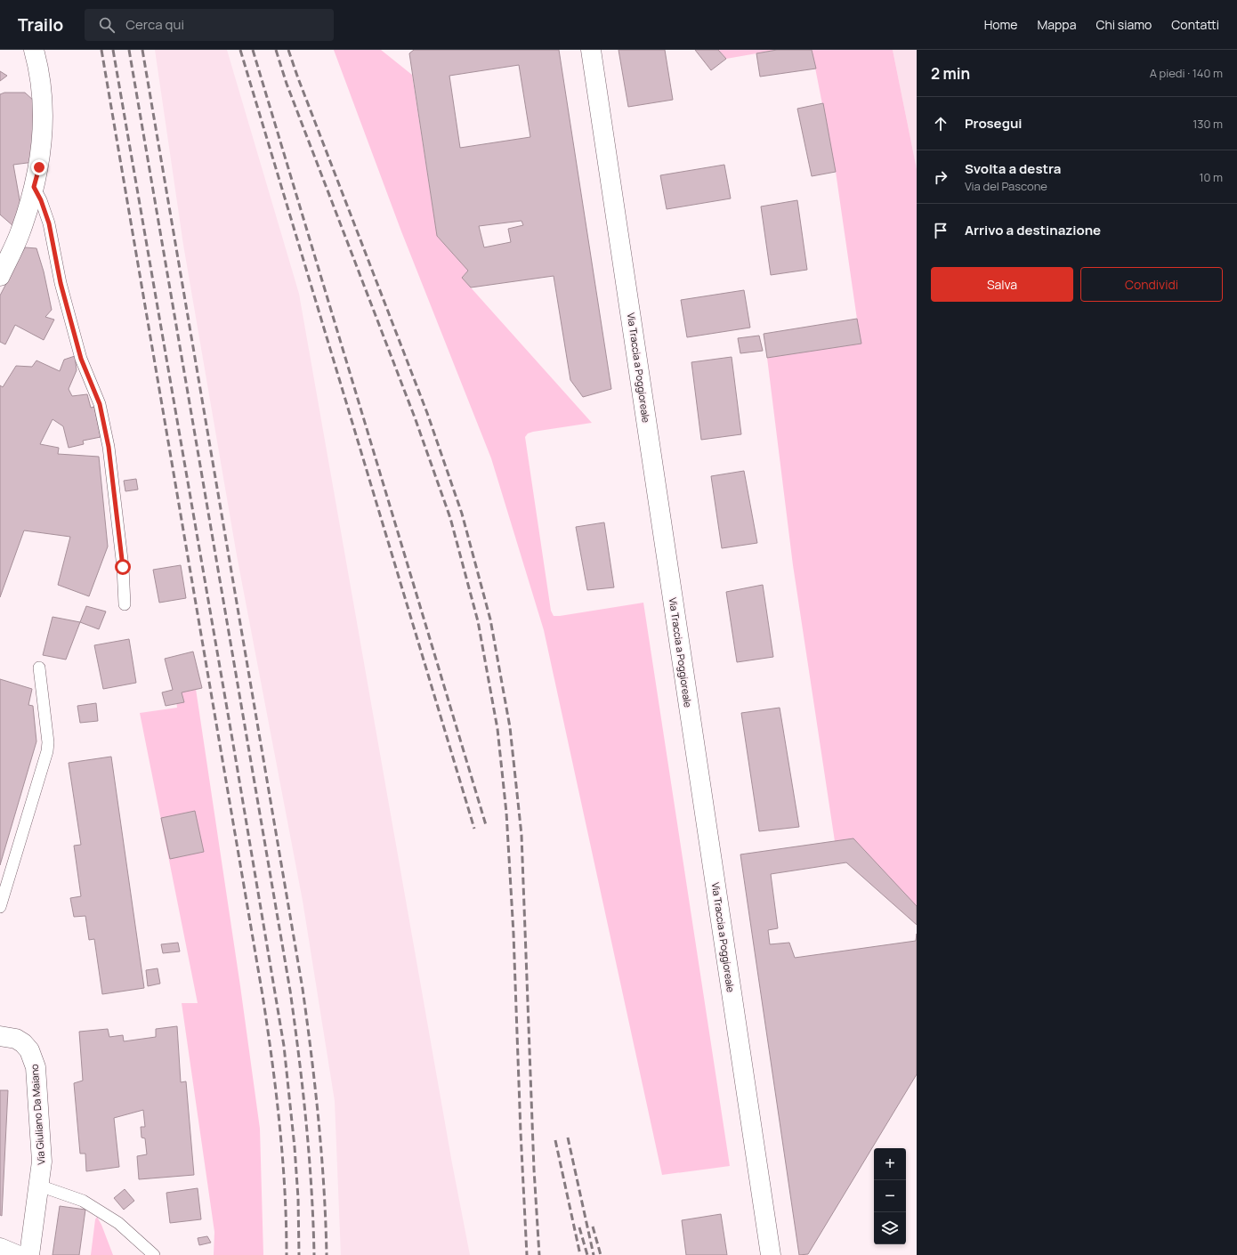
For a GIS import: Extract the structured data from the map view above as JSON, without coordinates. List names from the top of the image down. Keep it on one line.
{"streets":{"street":["Via Traccia a Poggioreale","Via Giuliano Da Maiano"]},"page":{"header":"Trailo","search":"Cerca qui","nav":["Home","Mappa","Chi siamo","Contatti"],"heading":["2 min","A piedi · 140 m"],"list":[["Prosegui","130 m"],["Svolta a destra","Via del Pascone","10 m"],"Arrivo a destinazione"],"buttons":["Salva","Condividi"],"map_buttons":["+","−"]}}
